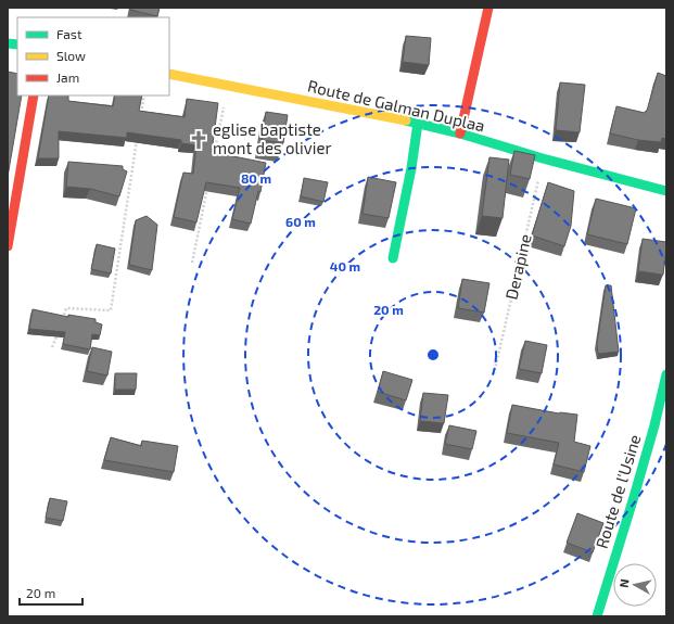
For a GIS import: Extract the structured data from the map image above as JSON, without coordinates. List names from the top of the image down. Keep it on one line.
{"streets":{"street":["Route de Galman Duplaa","Route de l'Usine"],"path":["Derapine"]},"crossings":[["Route de Galman Duplaa","Derapine"]],"places":{"church":["eglise baptiste mont des olivier"]},"legend":["Fast","Slow","Jam"],"scale_bar":"20 m","north":"left","rings":["80 m","60 m","40 m","20 m"]}
